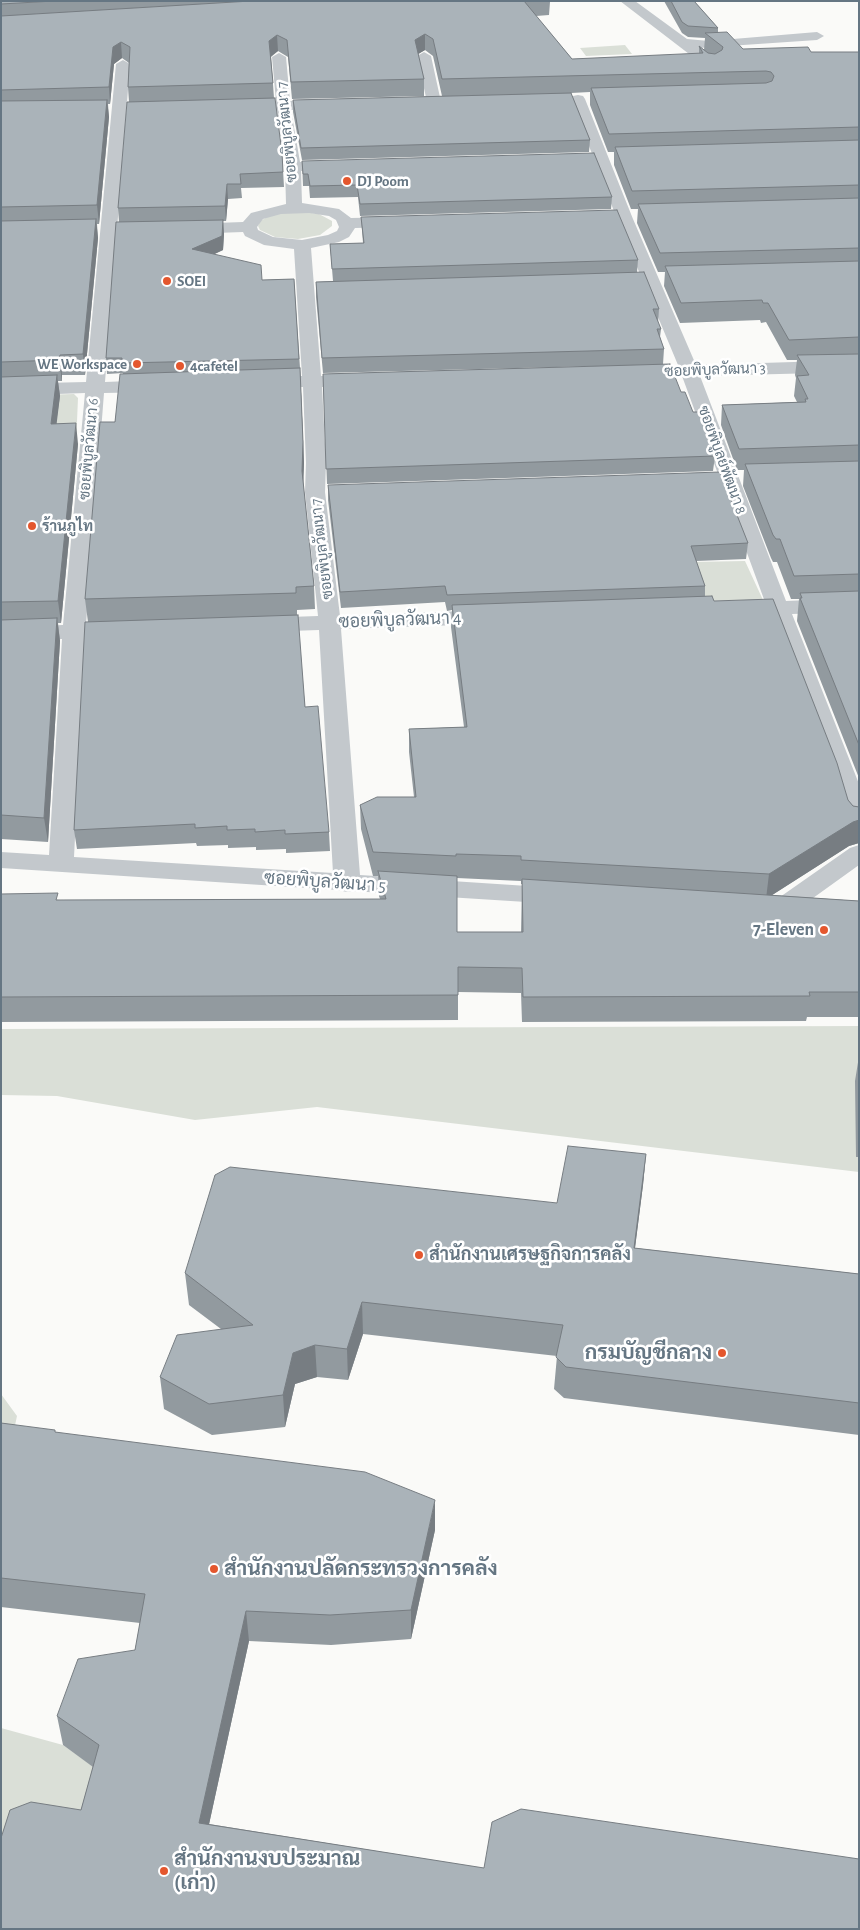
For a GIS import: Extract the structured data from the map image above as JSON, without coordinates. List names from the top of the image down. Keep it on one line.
{"streets":{"street":["ซอยพิบูลวัฒนา 7","ซอยพิบูลวัฒนา 3","ซอยพิบูลวัฒนา 6","ซอยพิบูลย์พัฒนา 8","ซอยพิบูลวัฒนา 4","ซอยพิบูลวัฒนา 5"]},"crossings":[["ซอยพิบูลวัฒนา 7","ซอยพิบูลวัฒนา 4"],["ซอยพิบูลวัฒนา 7","ซอยพิบูลวัฒนา 5"],["ซอยพิบูลวัฒนา 3","ซอยพิบูลย์พัฒนา 8"],["ซอยพิบูลวัฒนา 6","ซอยพิบูลวัฒนา 5"]],"places":["DJ Poom","SOEI","WE Workspace","4cafetel","ร้านภูไท","7-Eleven","สำนักงานเศรษฐกิจการคลัง","กรมบัญชีกลาง","สำนักงานปลัดกระทรวงการคลัง","สำนักงานงบประมาณ (เก่า)"]}
